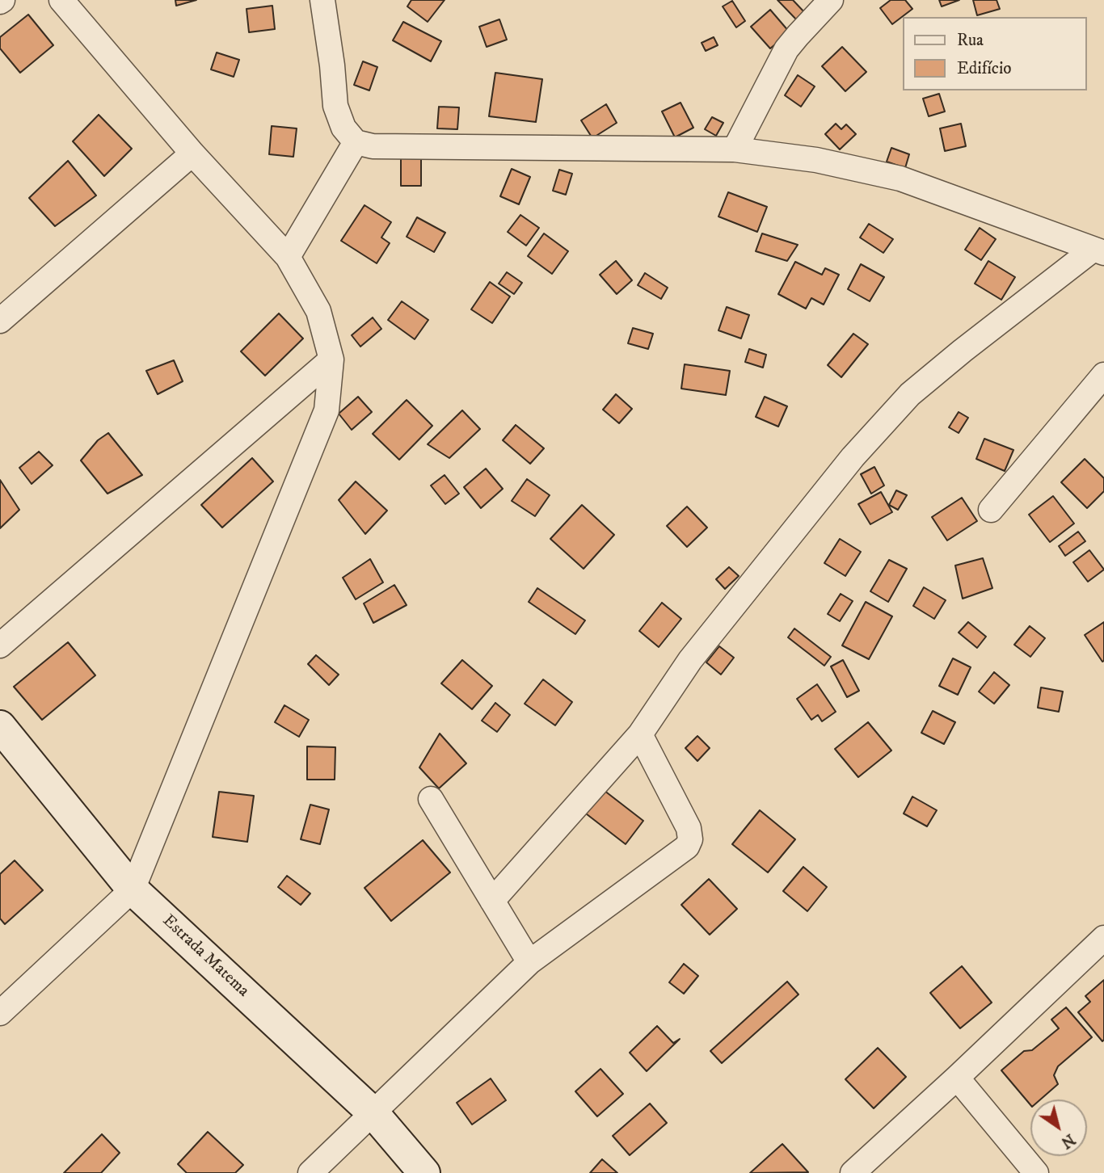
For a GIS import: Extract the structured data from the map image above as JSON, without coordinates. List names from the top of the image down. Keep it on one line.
{"streets":{"street":["Estrada Matema"]},"legend":["Rua","Edifício"],"north":"bottom right"}
